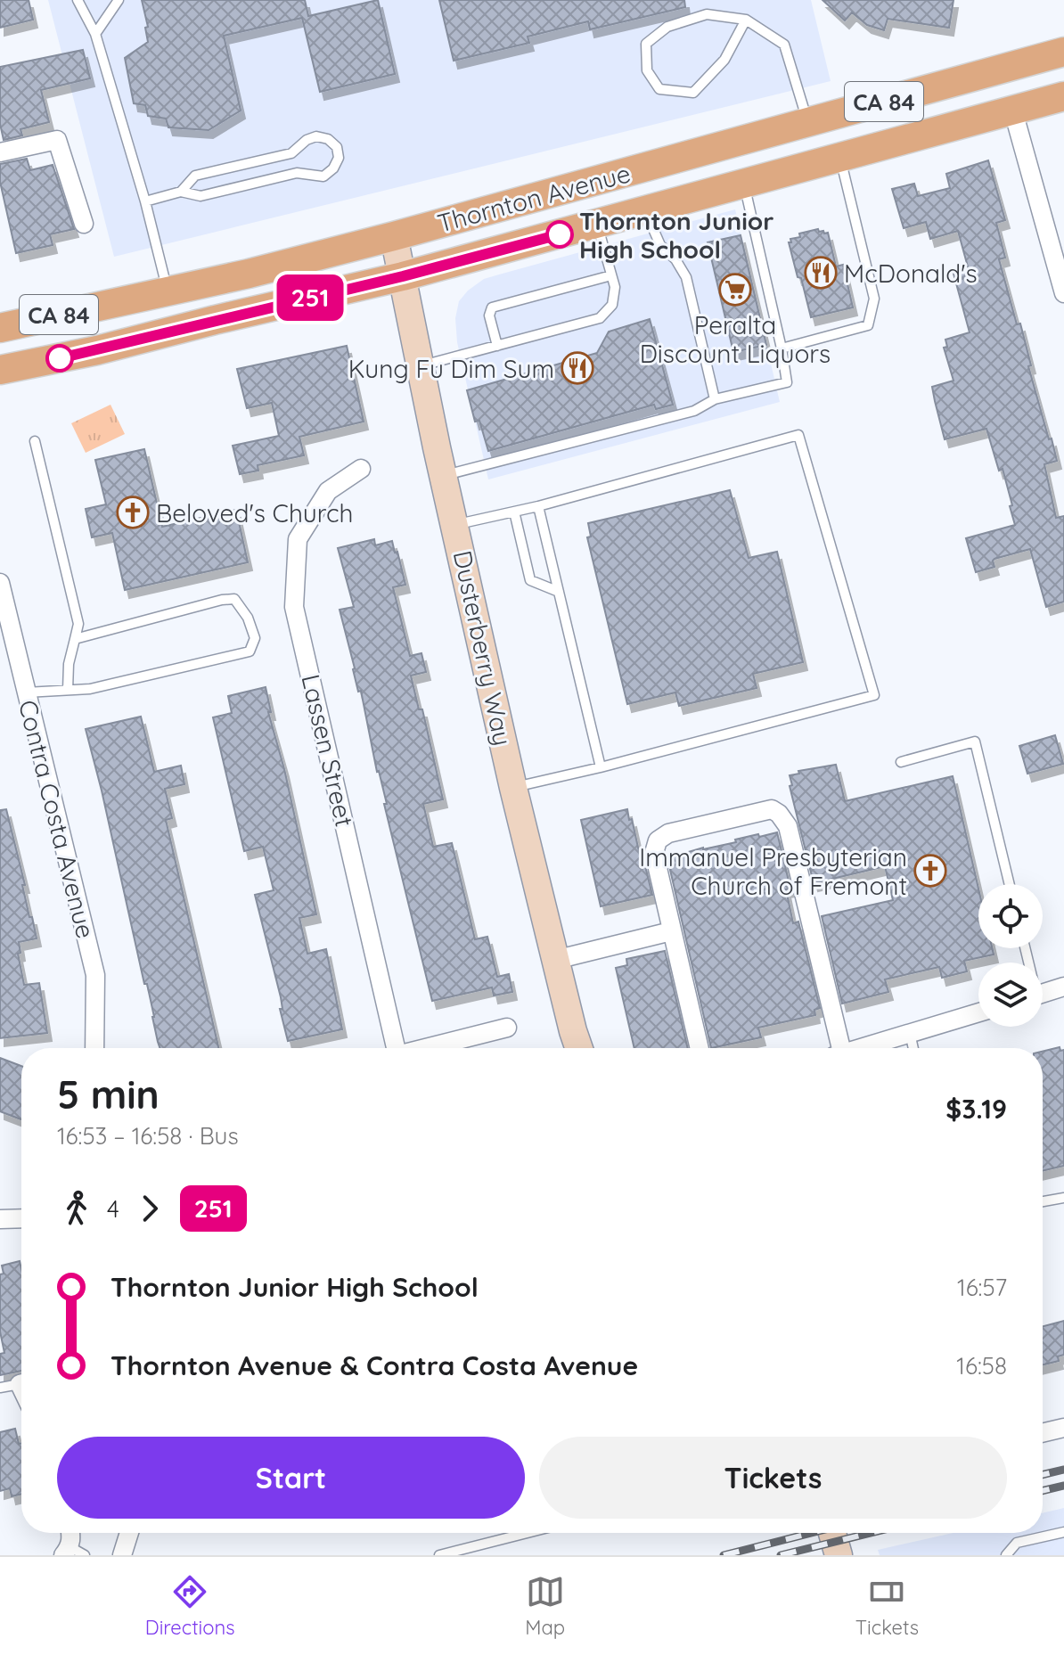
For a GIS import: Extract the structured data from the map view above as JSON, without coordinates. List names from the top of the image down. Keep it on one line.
{"streets":{"main road":["CA 84","Thornton Avenue","Dusterberry Way"],"street":["Lassen Street","Contra Costa Avenue"]},"crossings":[["Thornton Avenue","Dusterberry Way"]],"places":{"other":["Thornton Junior High School"],"restaurant":["McDonald's","Kung Fu Dim Sum"],"supermarket":["Peralta Discount Liquors"],"church":["Beloved's Church","Immanuel Presbyterian Church of Fremont"]},"lines":["bus line 251"],"page":{"on_map":"251","heading":["5 min","16:53 – 16:58 · Bus","$3.19"],"legs":["4","251"],"list":[{"name":"Thornton Junior High School","value":"16:57"},{"name":"Thornton Avenue & Contra Costa Avenue","value":"16:58"}],"buttons":["Start","Tickets"],"tabs":["Directions","Map","Tickets"]}}
